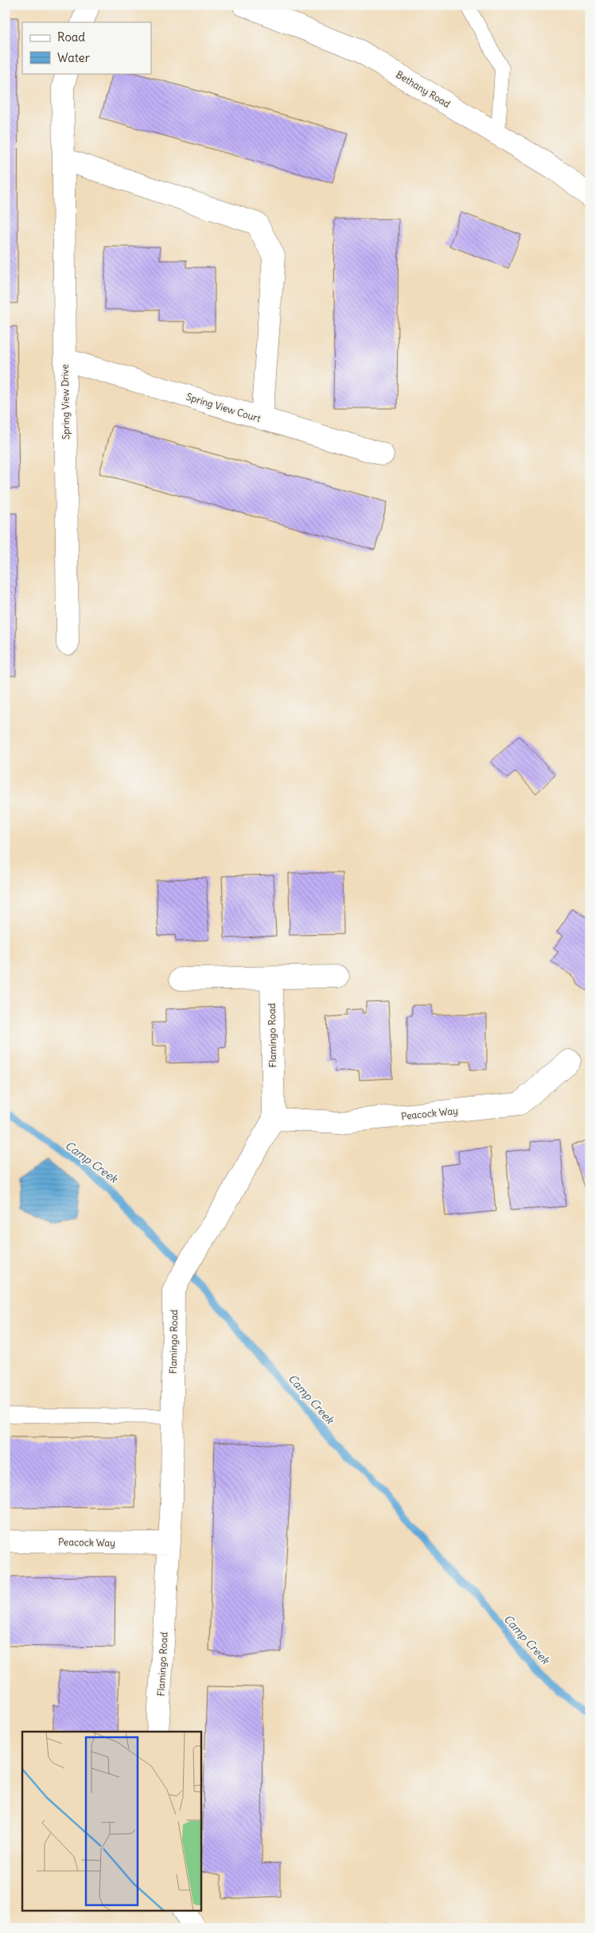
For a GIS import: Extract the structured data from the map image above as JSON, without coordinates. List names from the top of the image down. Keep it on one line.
{"streets":{"street":["Bethany Road","Spring View Drive","Spring View Court","Flamingo Road","Peacock Way"]},"crossings":[["Spring View Drive","Spring View Court"],["Flamingo Road","Peacock Way"]],"water":["Camp Creek"],"legend":["Road","Water"]}
